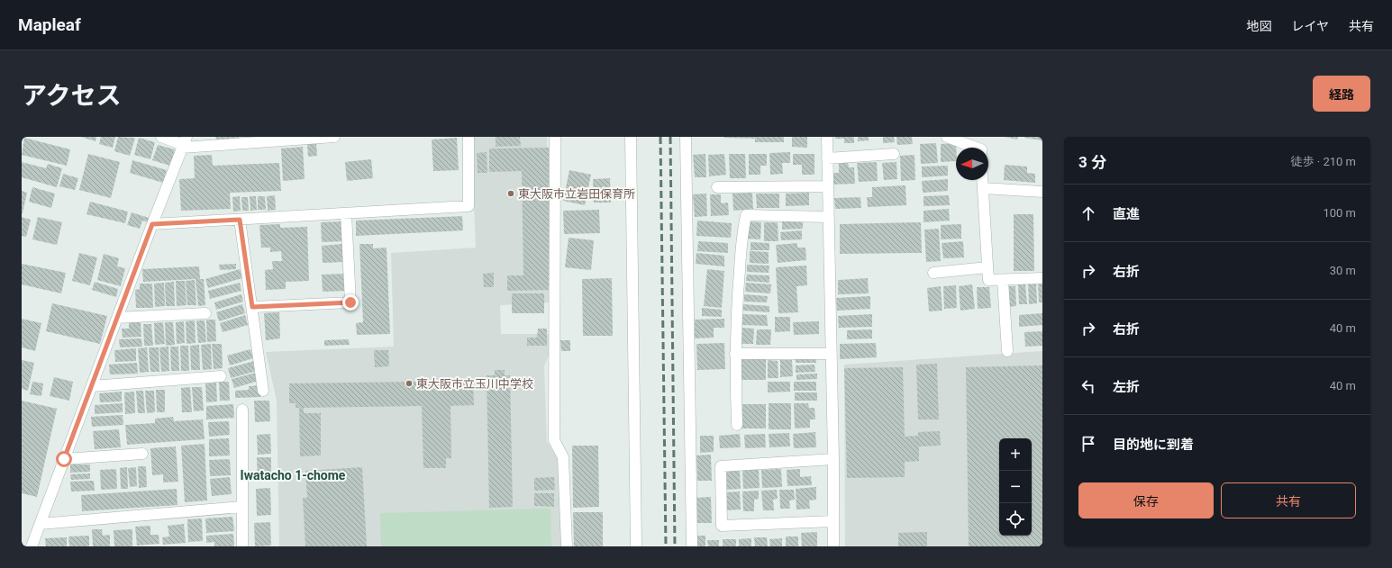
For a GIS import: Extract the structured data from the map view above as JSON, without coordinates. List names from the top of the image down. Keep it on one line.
{"districts":["Iwatacho 1-chome"],"places":["東大阪市立岩田保育所","東大阪市立玉川中学校"],"north":"left","page":{"header":"Mapleaf","nav":["地図","レイヤ","共有"],"title":"アクセス","buttons":["経路",["保存","共有"]],"heading":["3 分","徒歩 · 210 m"],"list":[["直進","100 m"],["右折","30 m"],["右折","40 m"],["左折","40 m"],"目的地に到着"],"map_buttons":["+","−"]}}
